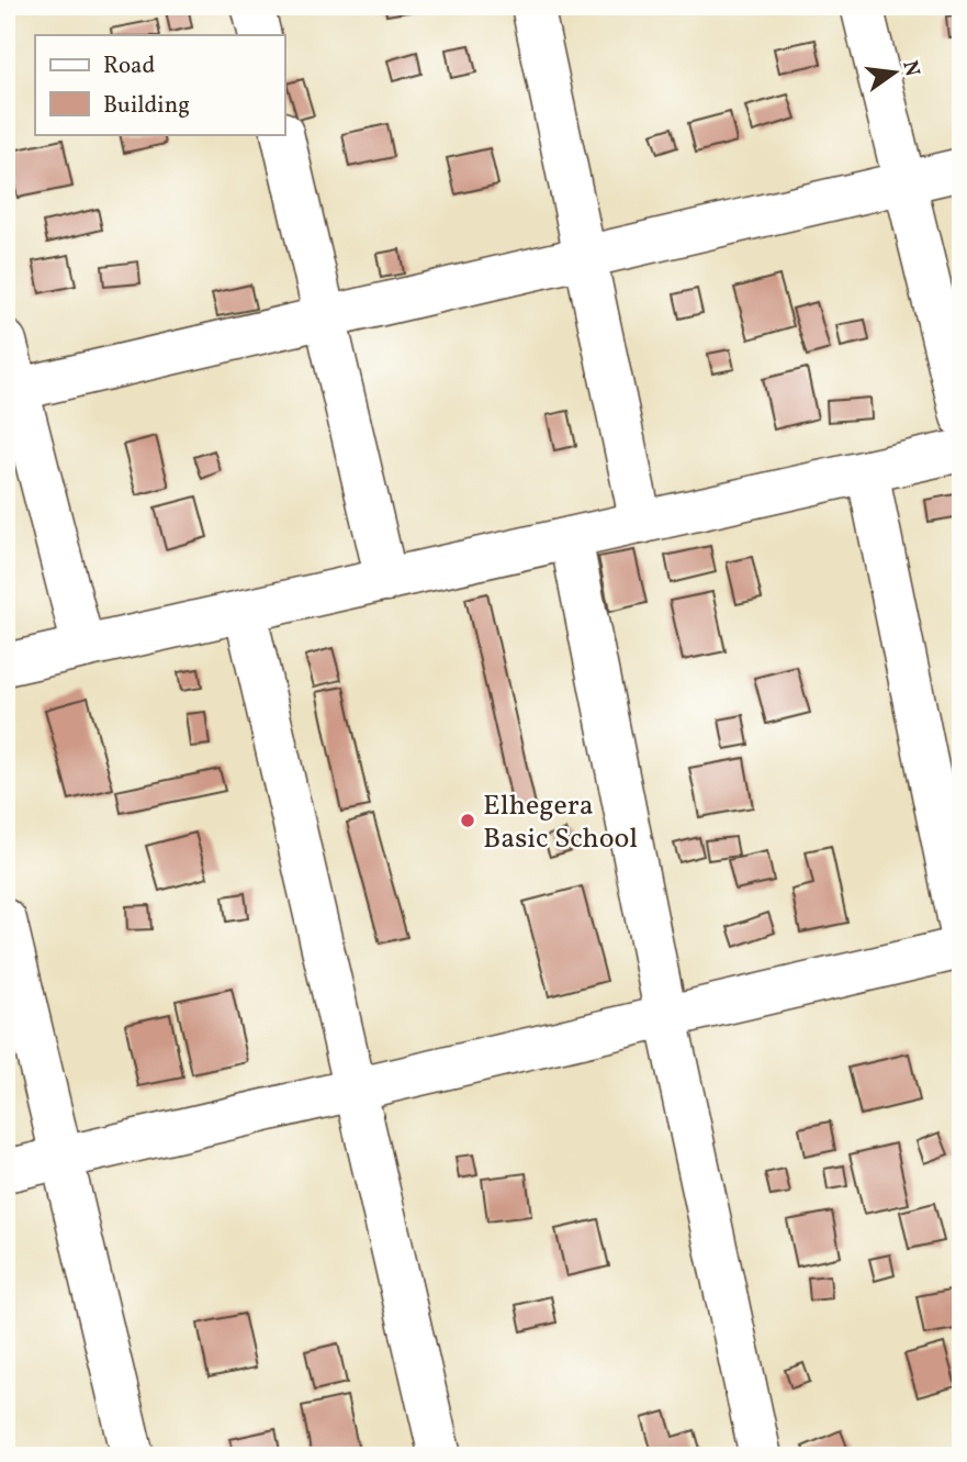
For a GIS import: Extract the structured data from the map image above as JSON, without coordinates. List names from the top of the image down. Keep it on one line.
{"places":["Elhegera Basic School"],"legend":["Road","Building"],"north":"right"}
